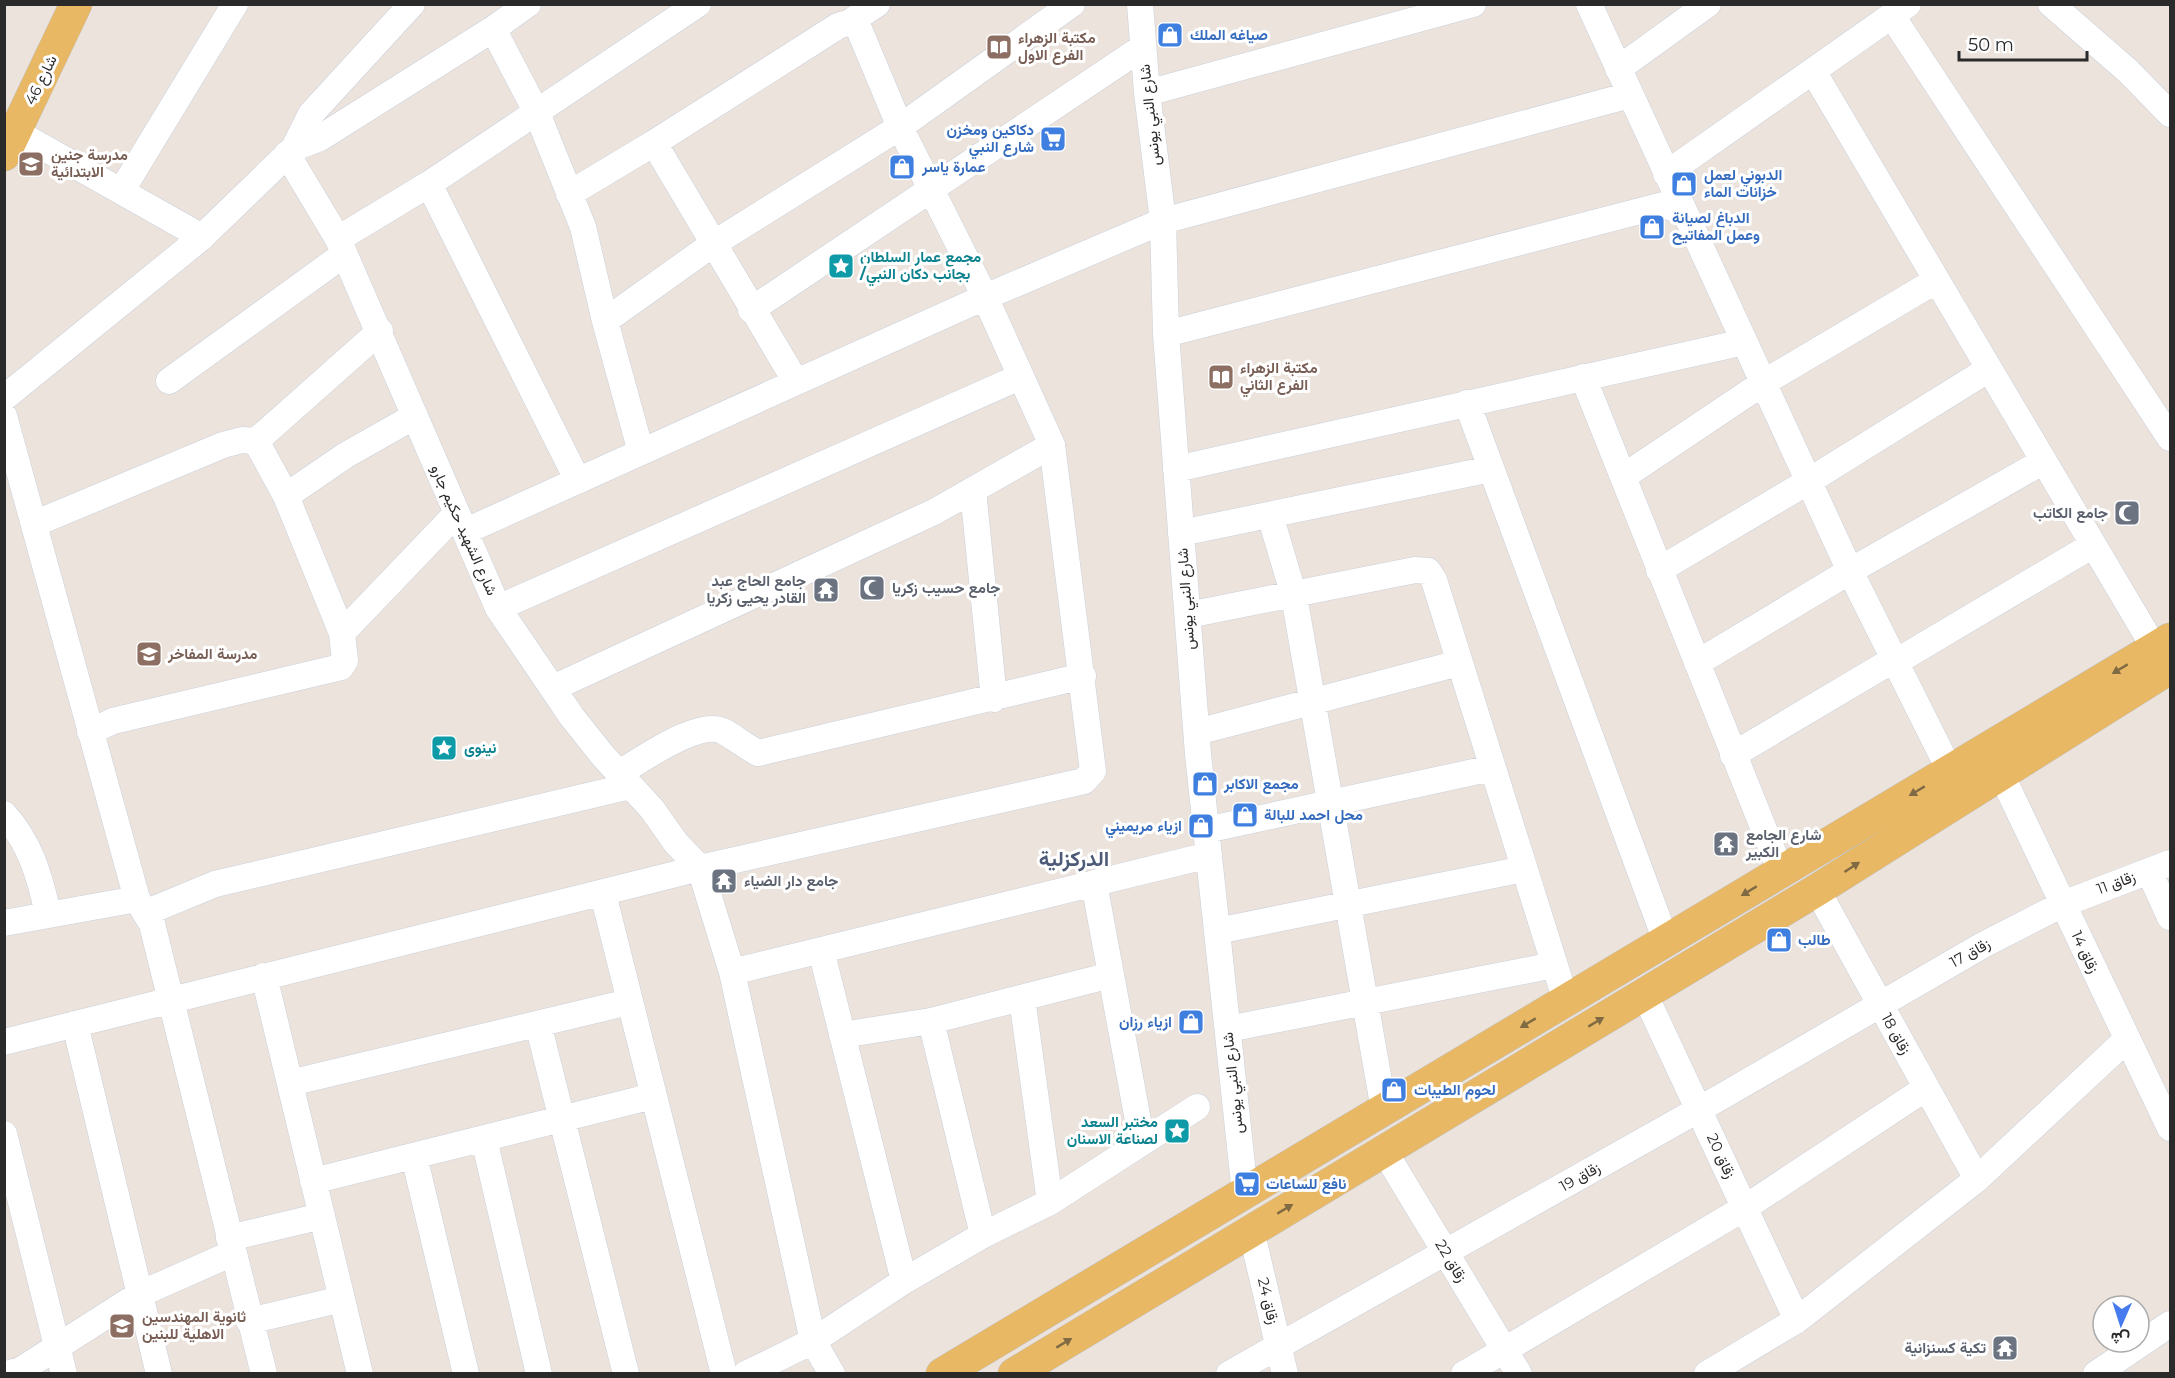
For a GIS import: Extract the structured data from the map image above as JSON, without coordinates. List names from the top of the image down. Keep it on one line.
{"streets":{"main road":["شارع 46"],"street":["شارع النبي يونس","شارع الشهيد حكيم جارو","زقاق 11","زقاق 14","زقاق 17","زقاق 18","زقاق 20","زقاق 19","زقاق 22","زقاق 24"]},"crossings":[["زقاق 11","زقاق 14"],["زقاق 11","زقاق 17"],["زقاق 14","زقاق 17"],["زقاق 17","زقاق 18"],["زقاق 17","زقاق 19"],["زقاق 18","زقاق 19"],["زقاق 20","زقاق 19"],["زقاق 19","زقاق 22"],["زقاق 19","زقاق 24"]],"districts":["الدركزلية"],"places":{"shop":["صياغه الملك","عمارة ياسر","الدبوني لعمل خزانات الماء","الدباغ لصيانة وعمل المفاتيح","مجمع الاكابر","محل احمد للبالة","ازياء مريميني","طالب","ازياء رزان","لحوم الطيبات"],"library":["مكتبة الزهراء الفرع الاول","مكتبة الزهراء الفرع الثاني"],"supermarket":["دكاكين ومخزن شارع النبي","نافع للساعات"],"school or university":["مدرسة جنين الابتدائية","مدرسة المفاخر","ثانوية المهندسين الاهلية للبنين"],"place":["مجمع عمار السلطان /بجانب دكان النبي","نينوى","مختبر السعد لصناعة الاسنان"],"mosque":["جامع الكاتب","جامع حسيب زكريا"],"temple":["جامع الحاج عبد القادر يحيى زكريا","شارع الجامع الكبير","جامع دار الضياء","تكية كسنزانية"]},"scale_bar":"50 m","north":"bottom"}
